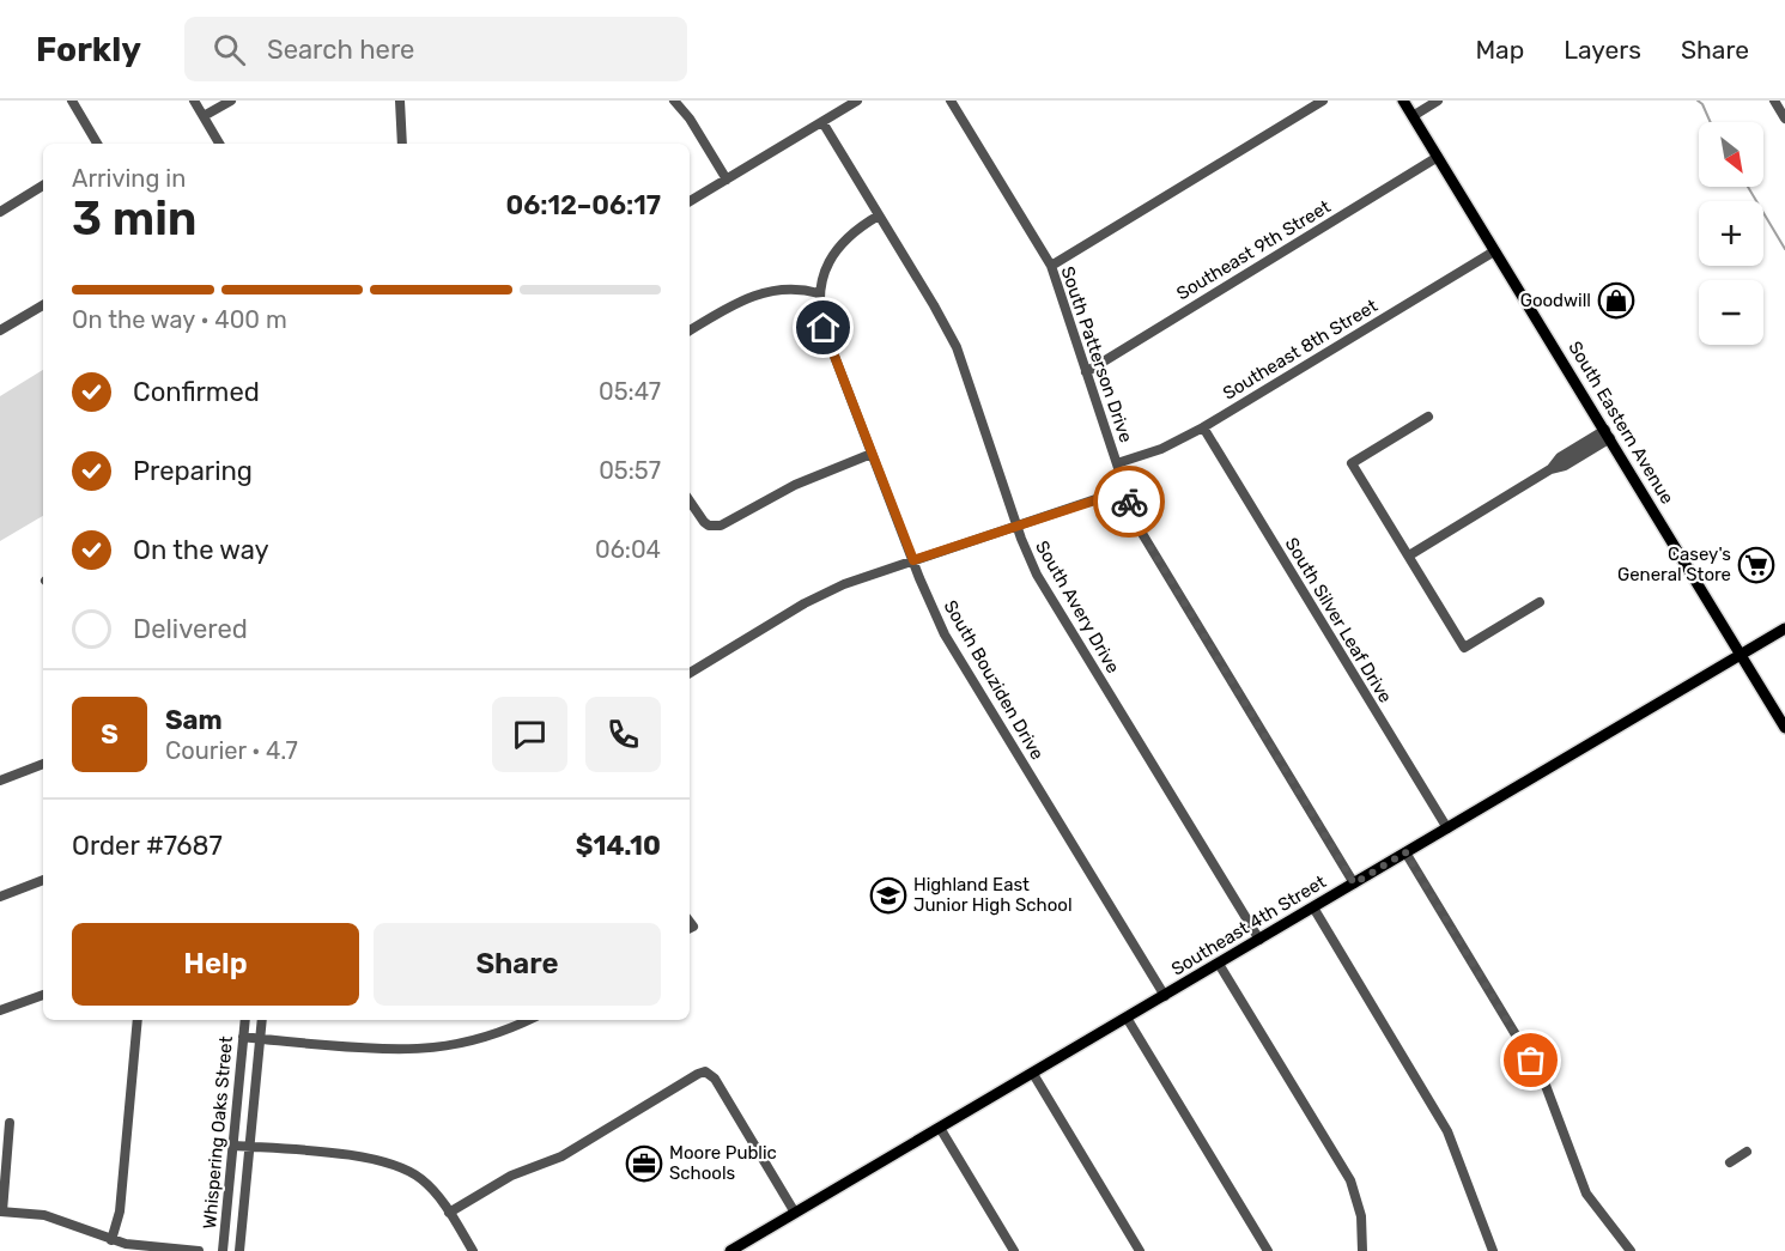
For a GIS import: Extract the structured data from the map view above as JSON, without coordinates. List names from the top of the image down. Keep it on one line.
{"streets":{"main road":["South Eastern Avenue","Southeast 4th Street"],"street":["Southeast 9th Street","Southeast 8th Street","South Patterson Drive","South Avery Drive","South Silver Leaf Drive","South Bouziden Drive","Whispering Oaks Street"]},"crossings":[["Southeast 9th Street","South Patterson Drive"],["Southeast 9th Street","South Eastern Avenue"],["Southeast 8th Street","South Patterson Drive"],["Southeast 8th Street","South Eastern Avenue"],["Southeast 8th Street","South Silver Leaf Drive"],["South Patterson Drive","Southeast 4th Street"],["South Eastern Avenue","Southeast 4th Street"],["South Avery Drive","South Bouziden Drive"],["South Avery Drive","Southeast 4th Street"],["South Silver Leaf Drive","Southeast 4th Street"],["South Bouziden Drive","Southeast 4th Street"]],"places":{"shop":["Goodwill"],"supermarket":["Casey's General Store"],"school or university":["Highland East Junior High School"],"office":["Moore Public Schools"]},"north":"bottom right","page":{"header":"Forkly","search":"Search here","nav":["Map","Layers","Share"],"map_buttons":["+","−"],"heading":["3 min","Arriving in","06:12–06:17"],"panel":["Sam","Courier · 4.7","Order #7687","$14.10"],"bar":"On the way · 400 m","list":[["Confirmed","05:47"],["Preparing","05:57"],["On the way","06:04"],"Delivered"],"round":"S","buttons":["Help","Share"]}}
